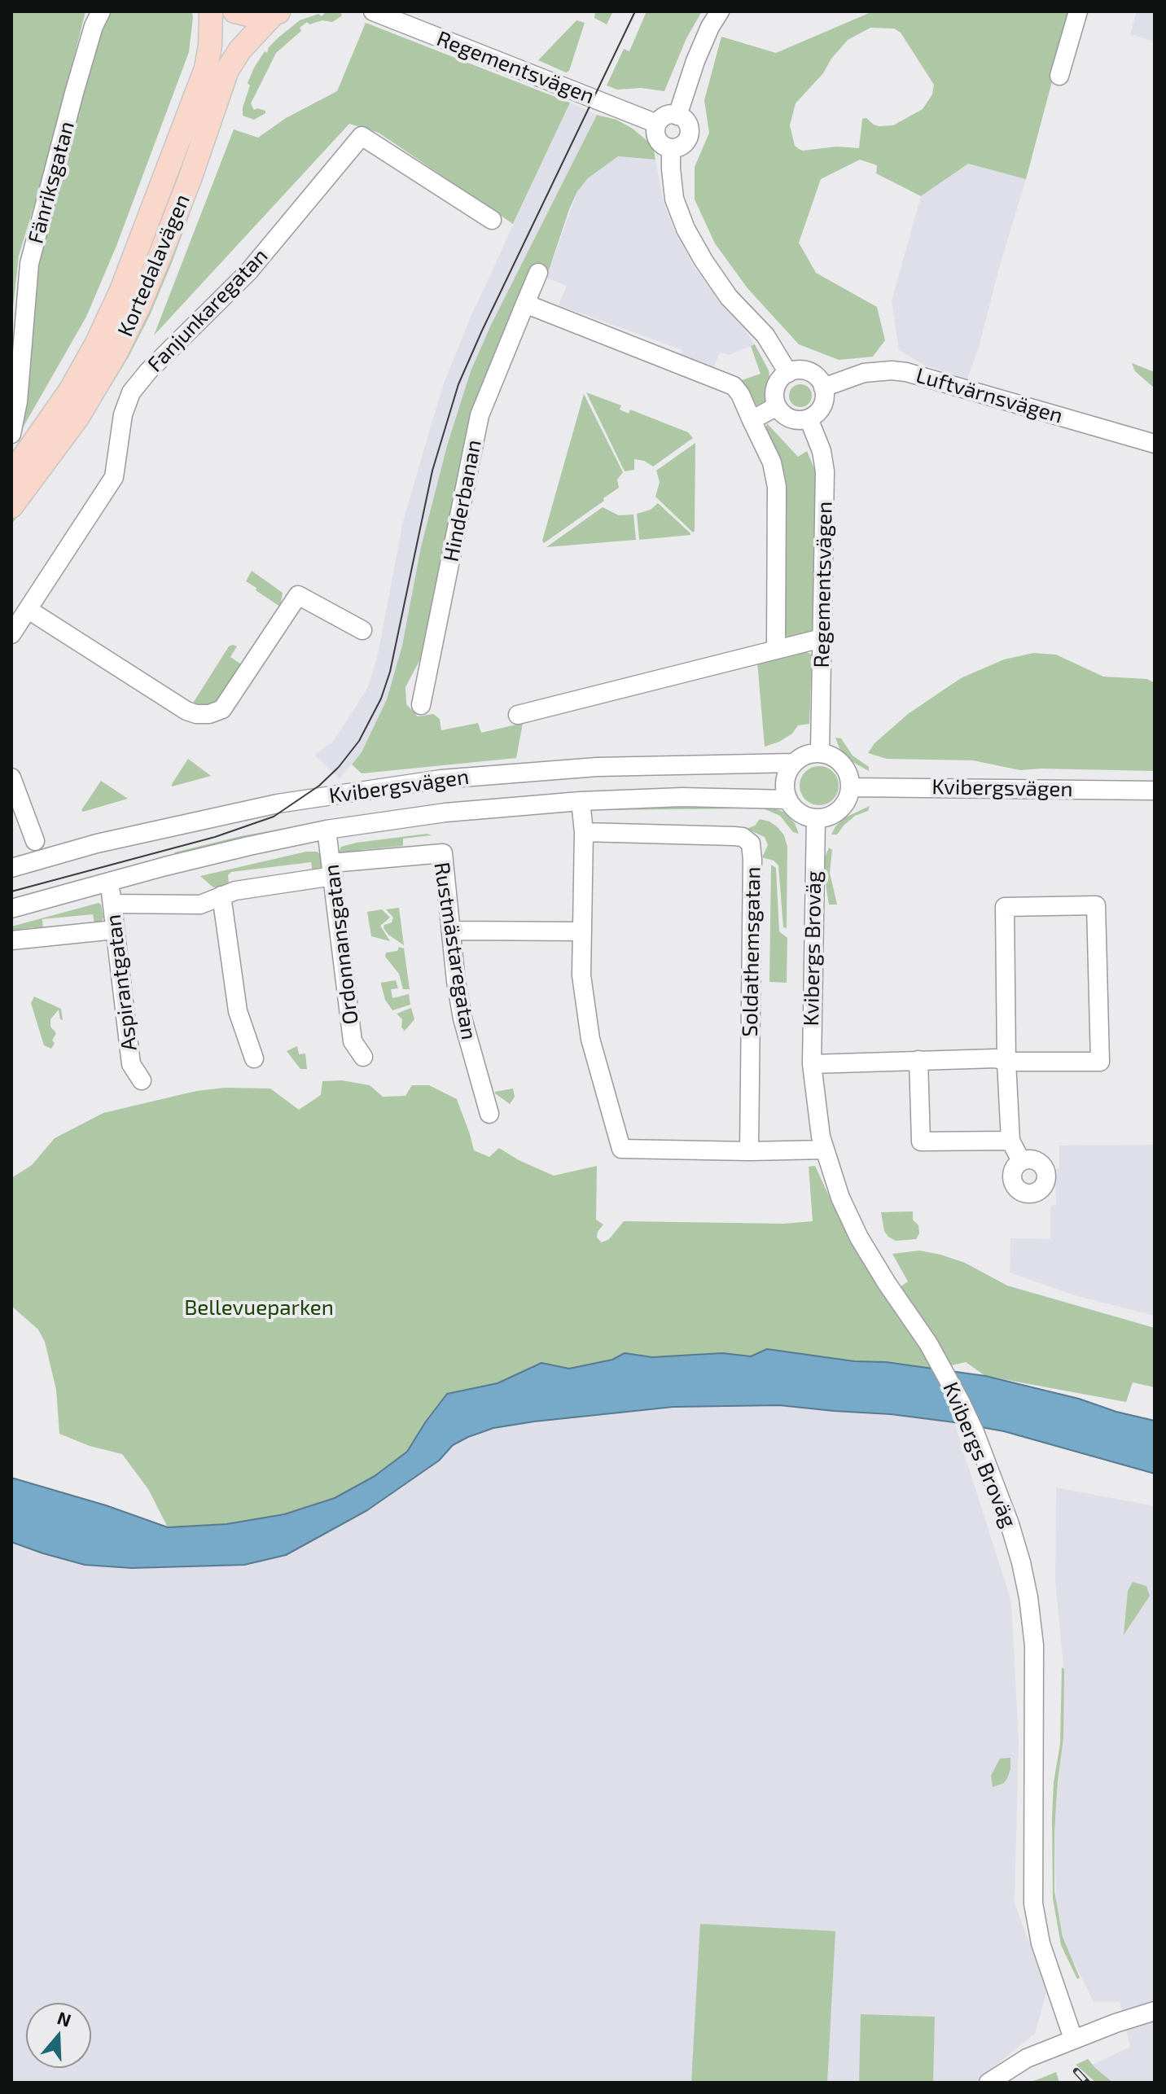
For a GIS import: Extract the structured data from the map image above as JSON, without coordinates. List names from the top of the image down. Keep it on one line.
{"streets":{"main road":["Kortedalavägen"],"street":["Regementsvägen","Fänriksgatan","Fanjunkaregatan","Luftvärnsvägen","Hinderbanan","Kvibergsvägen","Ordonnansgatan","Kvibergs Broväg","Rustmästaregatan","Soldathemsgatan","Aspirantgatan"]},"crossings":[["Regementsvägen","Luftvärnsvägen"],["Regementsvägen","Kvibergsvägen"],["Regementsvägen","Kvibergs Broväg"],["Kvibergsvägen","Ordonnansgatan"],["Kvibergsvägen","Kvibergs Broväg"],["Kvibergsvägen","Aspirantgatan"],["Ordonnansgatan","Rustmästaregatan"],["Rustmästaregatan","Aspirantgatan"]],"parks":["Bellevueparken"],"north":"top"}
